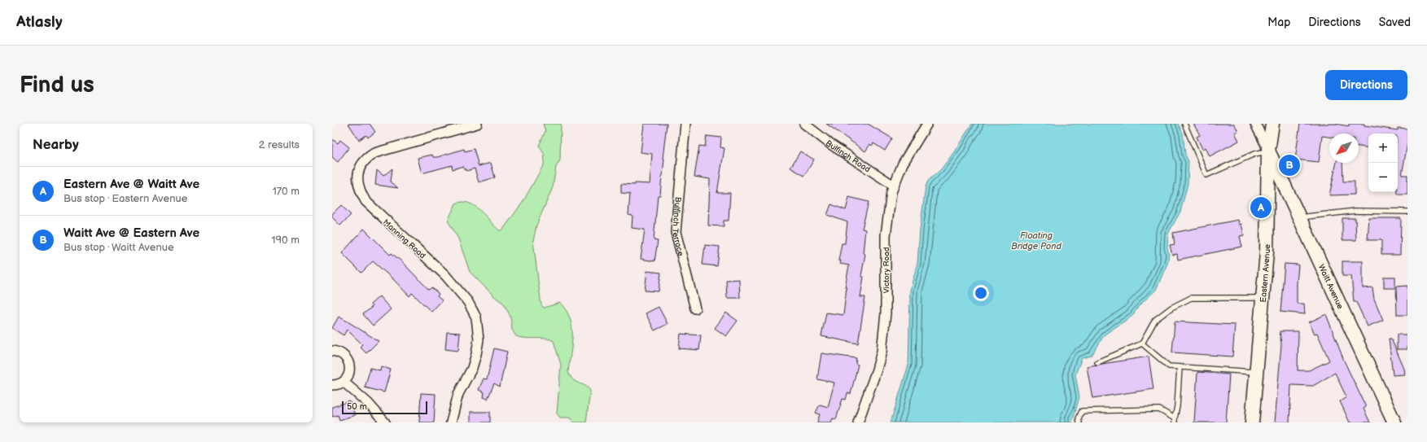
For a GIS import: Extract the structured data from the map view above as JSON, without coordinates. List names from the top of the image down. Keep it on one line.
{"streets":{"main road":["Eastern Avenue","Waitt Avenue"],"street":["Bulfinch Road","Bulfinch Terrace","Manning Road","Victory Road"]},"crossings":[["Bulfinch Road","Victory Road"],["Eastern Avenue","Waitt Avenue"]],"water":["Floating Bridge Pond"],"scale_bar":"50 m","north":"bottom left","page":{"header":"Atlasly","nav":["Map","Directions","Saved"],"buttons":"Directions","title":"Find us","heading":["Nearby","2 results"],"map_buttons":["+","−"],"pins":["B","A"],"list":[{"mark":"A","name":"Eastern Ave @ Waitt Ave","note":"Bus stop · Eastern Avenue","value":"170 m"},{"mark":"B","name":"Waitt Ave @ Eastern Ave","note":"Bus stop · Waitt Avenue","value":"190 m"}],"scale":"50 m"}}
